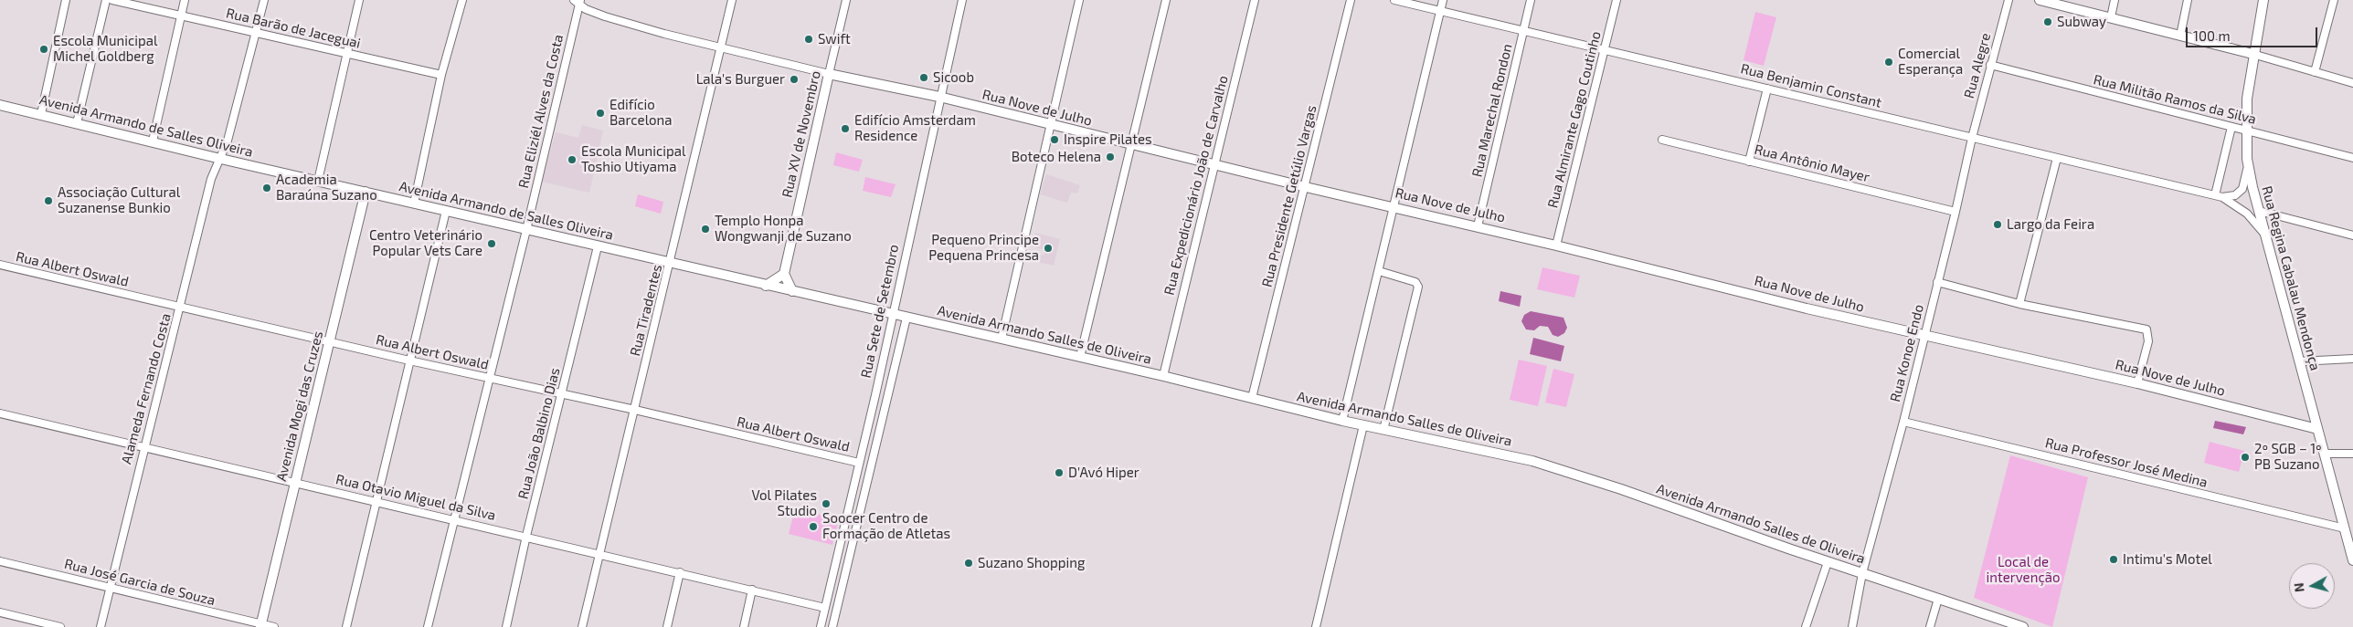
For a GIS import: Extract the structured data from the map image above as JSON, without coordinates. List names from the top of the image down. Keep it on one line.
{"streets":{"main road":["Rua Nove de Julho","Avenida Armando de Salles Oliveira","Rua XV de Novembro","Rua Regina Cabalau Mendonça","Avenida Armando Salles de Oliveira","Avenida Mogi das Cruzes"],"street":["Rua Barão de Jaceguai","Rua Alegre","Rua Benjamin Constant","Rua Militão Ramos da Silva","Rua Marechal Rondon","Rua Eliziél Alves da Costa","Rua Almirante Gago Coutinho","Rua Antônio Mayer","Rua Expedicionário João de Carvalho","Rua Presidente Getúlio Vargas","Rua Albert Oswald","Rua Tiradentes","Rua Sete de Setembro","Rua Konoe Endo","Alameda Fernando Costa","Rua João Balbino Dias","Rua Professor José Medina","Rua Otavio Miguel da Silva","Rua José Garcia de Souza"]},"crossings":[["Rua Barão de Jaceguai","Alameda Fernando Costa"],["Rua Alegre","Rua Benjamin Constant"],["Rua Alegre","Rua Militão Ramos da Silva"],["Rua Alegre","Rua Konoe Endo"],["Rua Benjamin Constant","Rua Marechal Rondon"],["Rua Benjamin Constant","Rua Almirante Gago Coutinho"],["Rua Benjamin Constant","Rua Regina Cabalau Mendonça"],["Rua Benjamin Constant","Rua Konoe Endo"],["Rua Militão Ramos da Silva","Rua Regina Cabalau Mendonça"],["Rua Nove de Julho","Rua Marechal Rondon"],["Rua Nove de Julho","Rua Eliziél Alves da Costa"],["Rua Nove de Julho","Rua Almirante Gago Coutinho"],["Rua Nove de Julho","Rua XV de Novembro"],["Rua Nove de Julho","Rua Expedicionário João de Carvalho"],["Rua Nove de Julho","Rua Presidente Getúlio Vargas"],["Rua Nove de Julho","Rua Regina Cabalau Mendonça"],["Rua Nove de Julho","Rua Tiradentes"],["Rua Nove de Julho","Rua Sete de Setembro"],["Rua Nove de Julho","Rua Konoe Endo"],["Rua Eliziél Alves da Costa","Avenida Armando de Salles Oliveira"],["Rua Eliziél Alves da Costa","Rua Albert Oswald"],["Rua Eliziél Alves da Costa","Rua Otavio Miguel da Silva"],["Avenida Armando de Salles Oliveira","Rua Tiradentes"],["Avenida Armando de Salles Oliveira","Avenida Armando Salles de Oliveira"],["Avenida Armando de Salles Oliveira","Alameda Fernando Costa"],["Avenida Armando de Salles Oliveira","Avenida Mogi das Cruzes"],["Avenida Armando de Salles Oliveira","Rua João Balbino Dias"],["Rua Antônio Mayer","Rua Konoe Endo"],["Rua Expedicionário João de Carvalho","Avenida Armando Salles de Oliveira"],["Rua Presidente Getúlio Vargas","Avenida Armando Salles de Oliveira"],["Rua Albert Oswald","Rua Tiradentes"],["Rua Albert Oswald","Rua Sete de Setembro"],["Rua Albert Oswald","Alameda Fernando Costa"],["Rua Albert Oswald","Avenida Mogi das Cruzes"],["Rua Albert Oswald","Rua João Balbino Dias"],["Rua Regina Cabalau Mendonça","Rua Professor José Medina"],["Rua Tiradentes","Rua Otavio Miguel da Silva"],["Rua Sete de Setembro","Avenida Armando Salles de Oliveira"],["Rua Sete de Setembro","Rua Otavio Miguel da Silva"],["Avenida Armando Salles de Oliveira","Rua Konoe Endo"],["Rua Konoe Endo","Rua Professor José Medina"],["Alameda Fernando Costa","Rua Otavio Miguel da Silva"],["Alameda Fernando Costa","Rua José Garcia de Souza"],["Avenida Mogi das Cruzes","Rua Otavio Miguel da Silva"],["Avenida Mogi das Cruzes","Rua José Garcia de Souza"],["Rua João Balbino Dias","Rua Otavio Miguel da Silva"]],"parks":["Local de intervenção"],"places":["Subway","Swift","Escola Municipal Michel Goldberg","Comercial Esperança","Sicoob","Lala's Burguer","Edifício Barcelona","Edifício Amsterdam Residence","Inspire Pilates","Boteco Helena","Escola Municipal Toshio Utiyama","Academia Baraúna Suzano","Associação Cultural Suzanense Bunkio","Largo da Feira","Templo Honpa Wongwanji de Suzano","Centro Veterinário Popular Vets Care","Pequeno Principe Pequena Princesa","2º SGB – 1º PB Suzano","D'Avó Hiper","Vol Pilates Studio","Soocer Centro de Formação de Atletas","Intimu's Motel","Suzano Shopping"],"scale_bar":"100 m","north":"left"}
